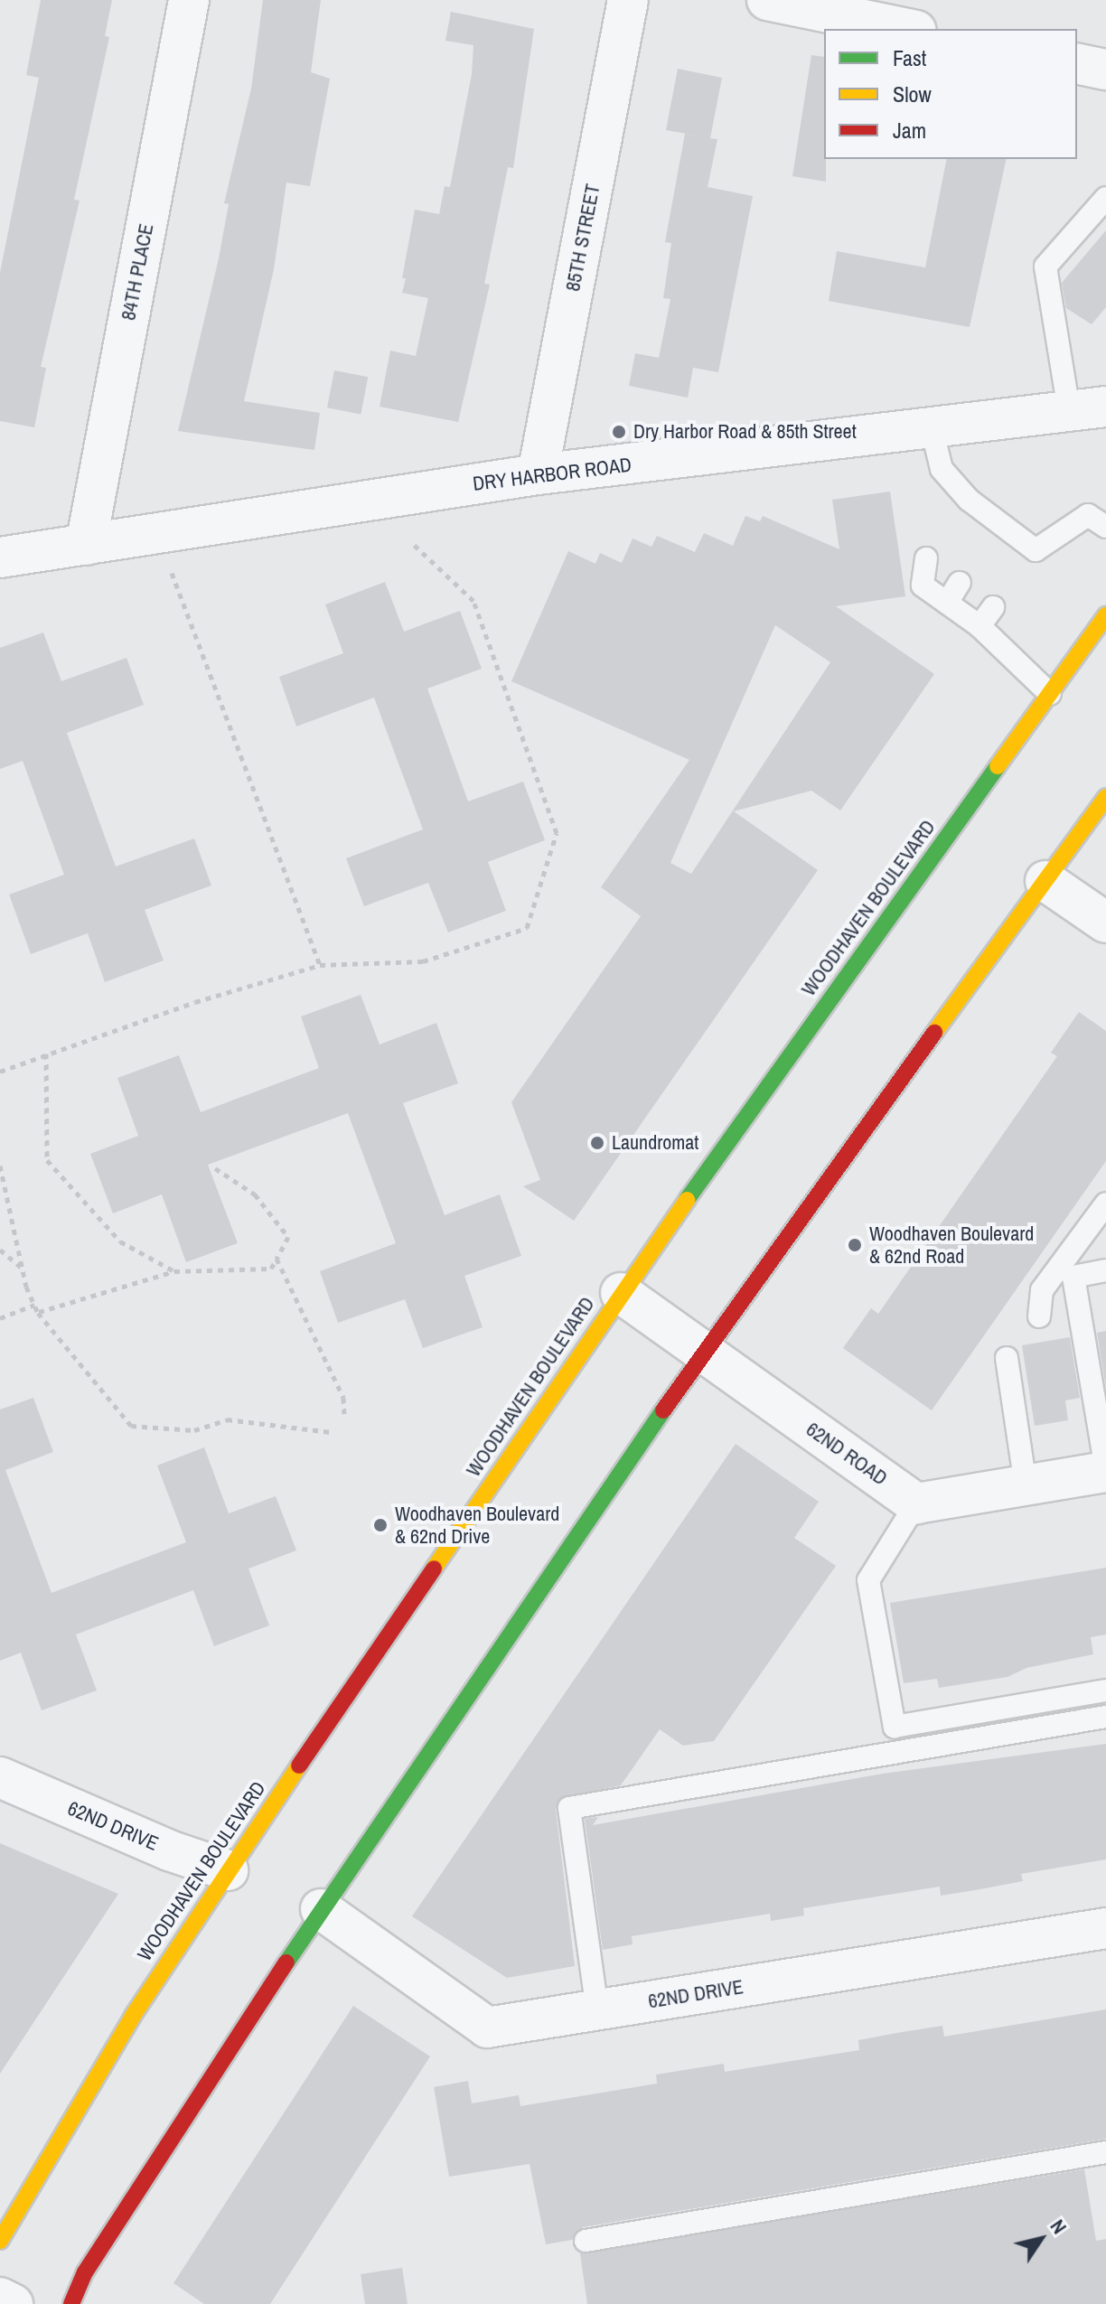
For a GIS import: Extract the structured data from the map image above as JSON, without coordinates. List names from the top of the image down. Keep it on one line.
{"streets":{"main road":["WOODHAVEN BOULEVARD"],"street":["85TH STREET","84TH PLACE","DRY HARBOR ROAD","62ND ROAD","62ND DRIVE"]},"crossings":[["85TH STREET","DRY HARBOR ROAD"],["84TH PLACE","DRY HARBOR ROAD"],["WOODHAVEN BOULEVARD","62ND ROAD"],["WOODHAVEN BOULEVARD","62ND DRIVE"]],"places":["Dry Harbor Road & 85th Street","Laundromat","Woodhaven Boulevard & 62nd Road","Woodhaven Boulevard & 62nd Drive"],"legend":["Fast","Slow","Jam"],"north":"top right"}
